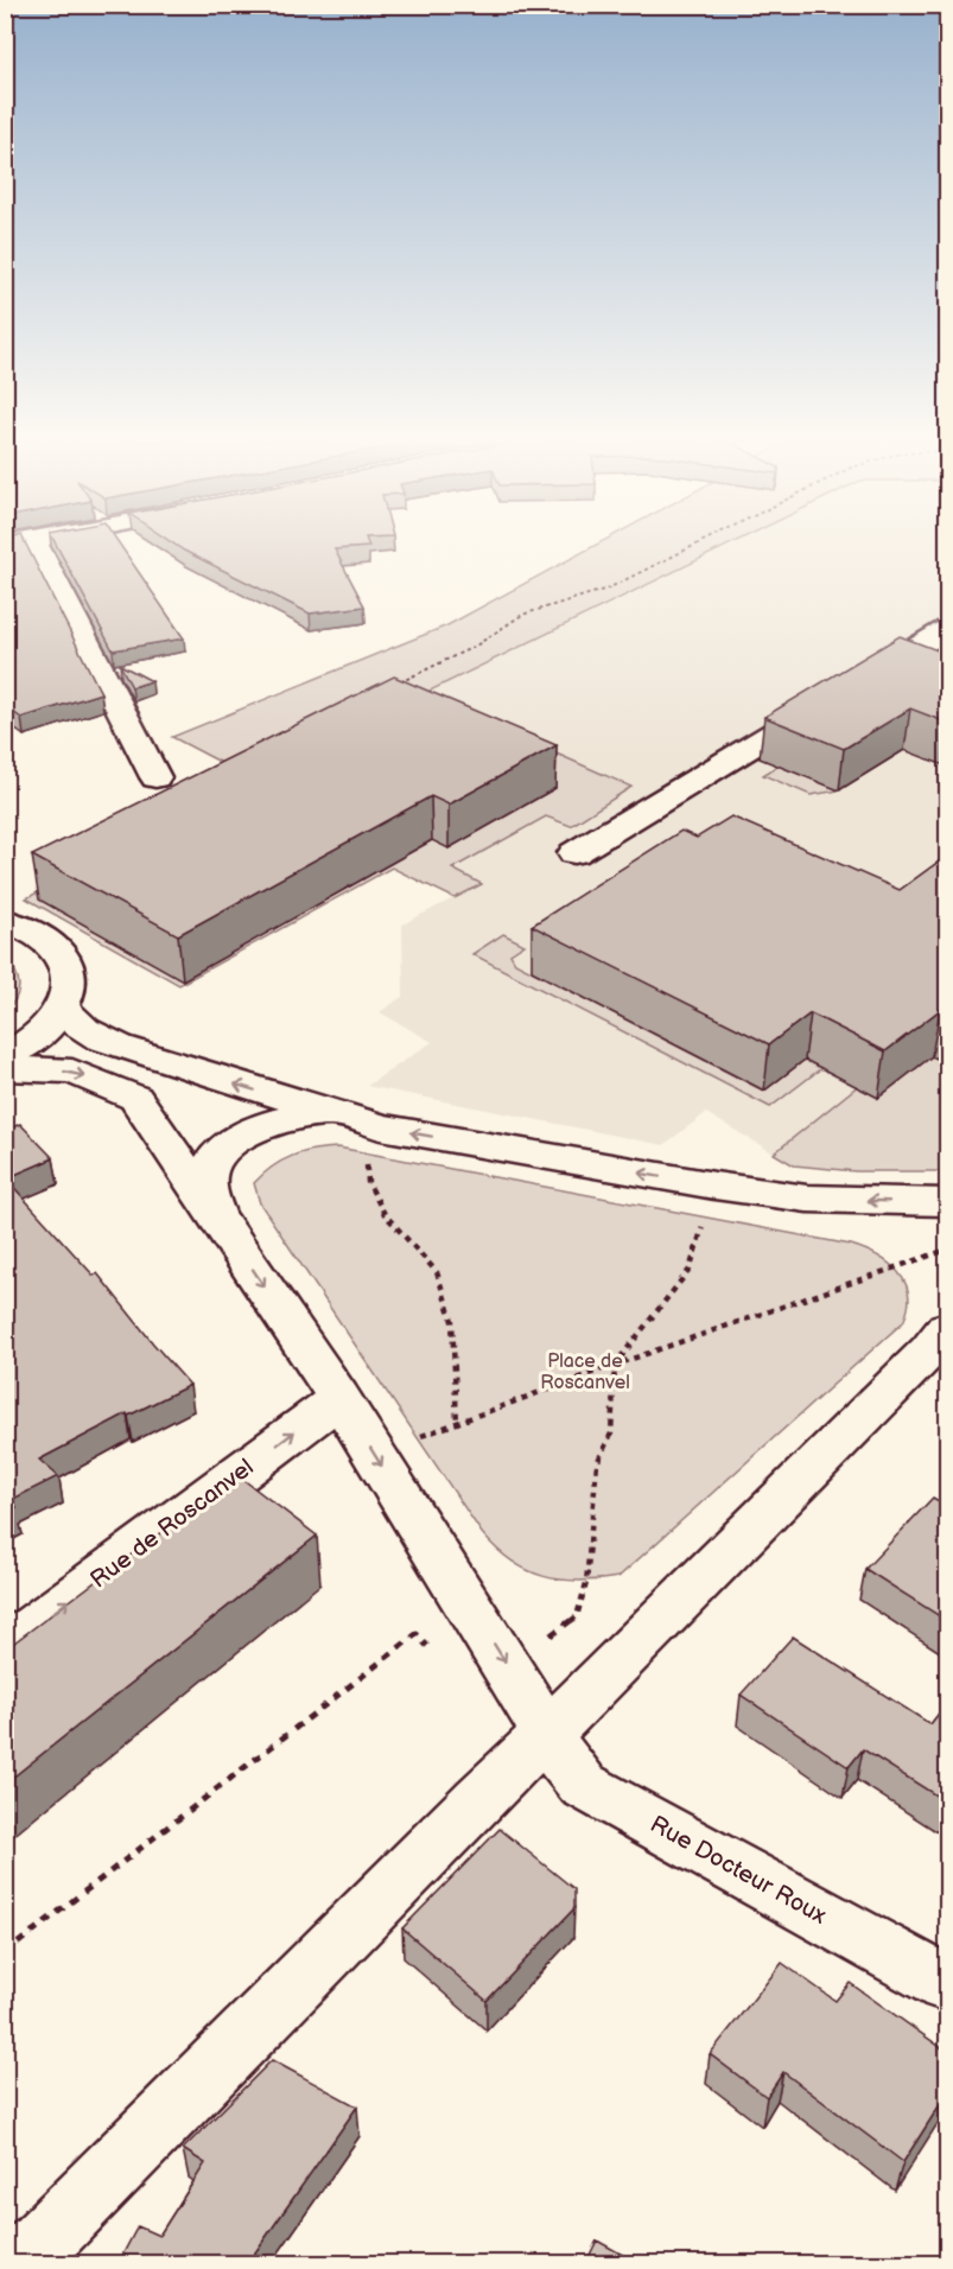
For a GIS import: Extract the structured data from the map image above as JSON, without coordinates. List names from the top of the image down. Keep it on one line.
{"streets":{"street":["Rue de Roscanvel","Rue Docteur Roux"]},"one_way":["Rue de Roscanvel"],"parks":["Place de Roscanvel"]}
